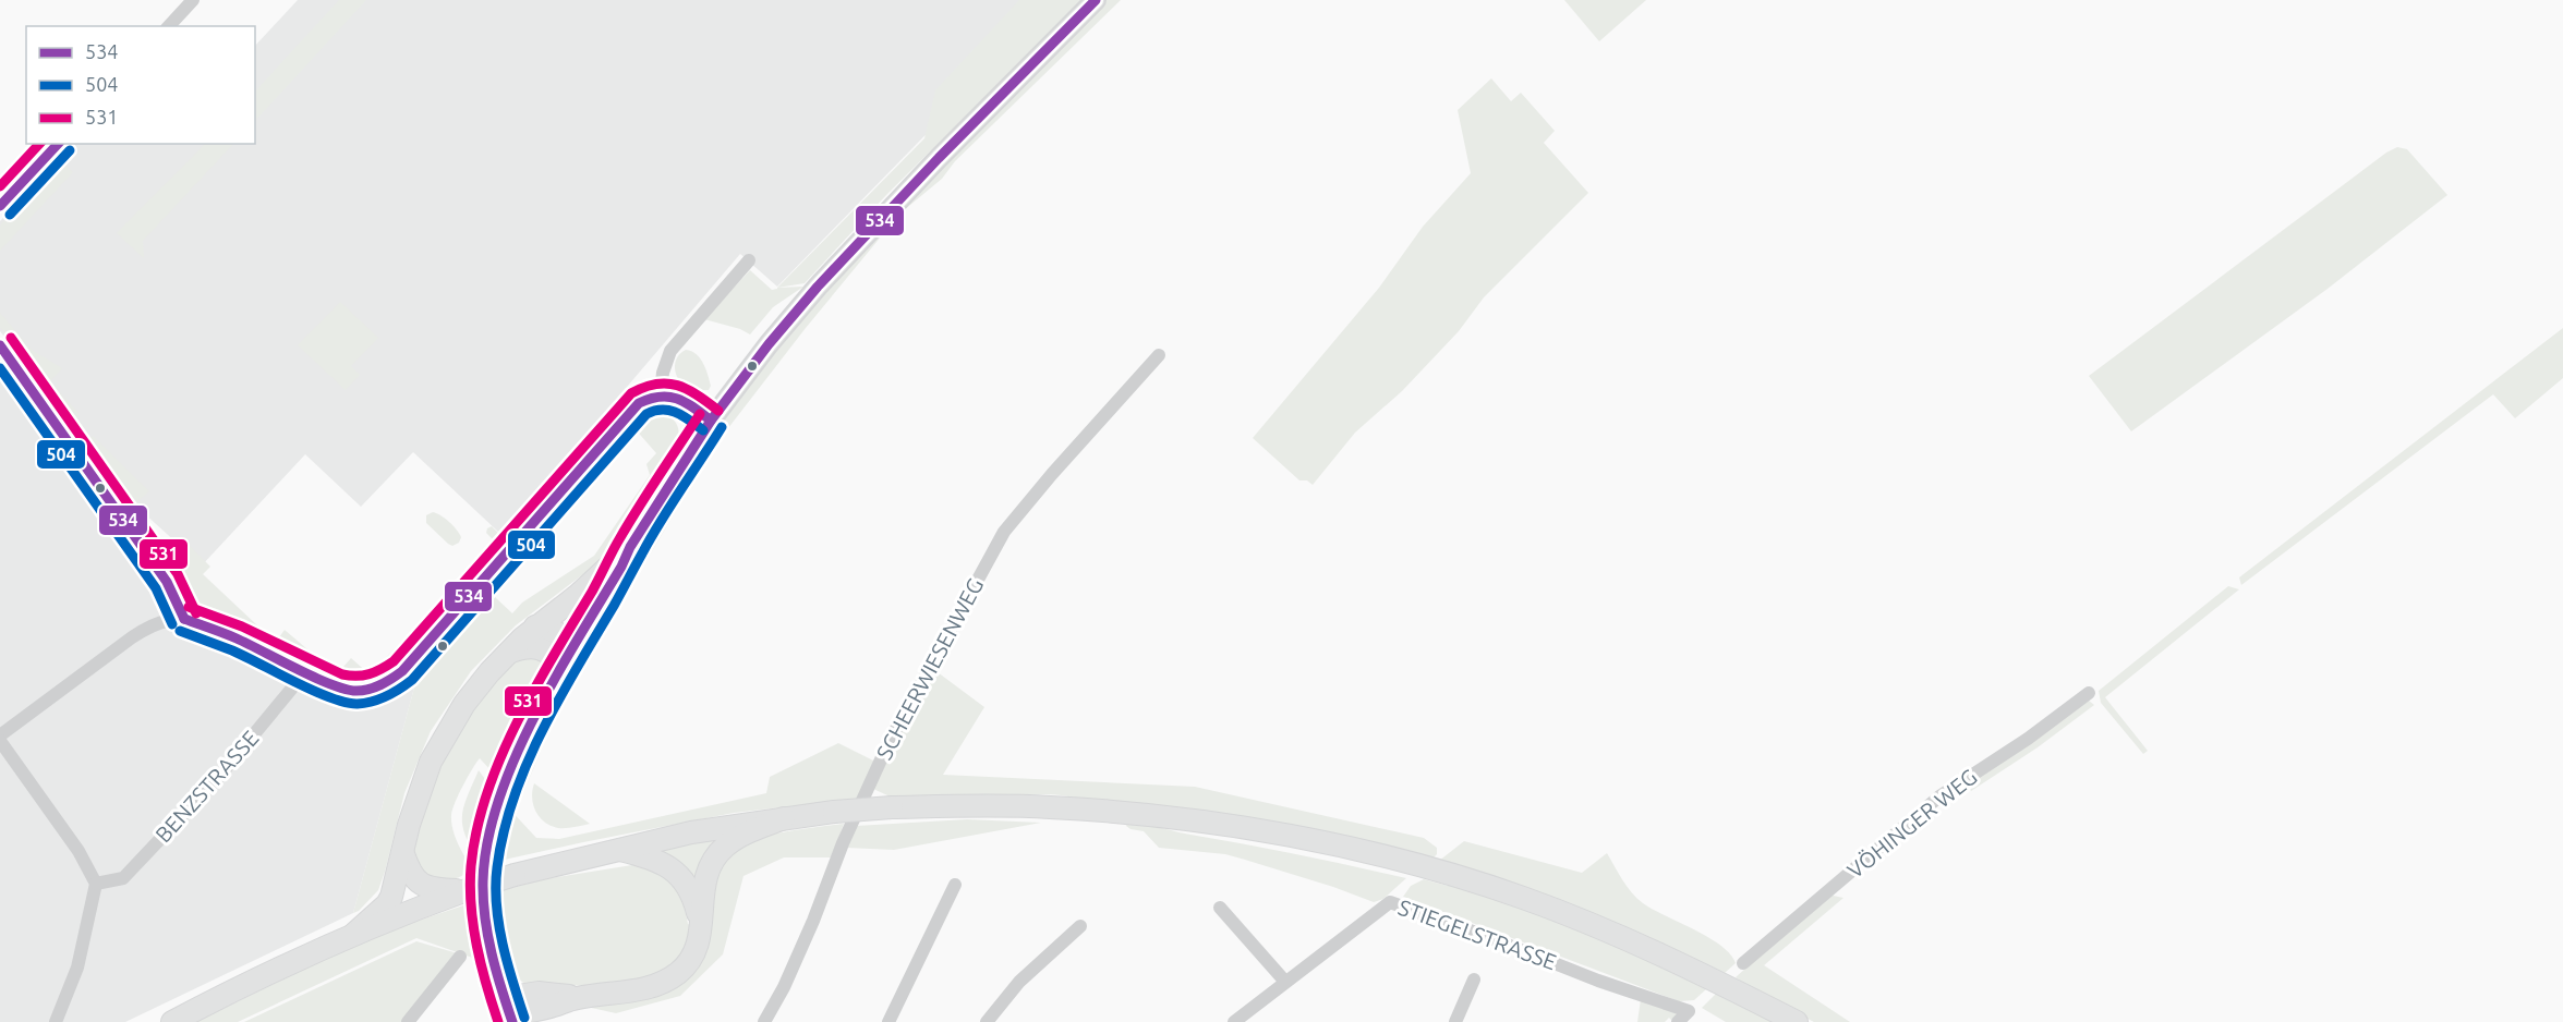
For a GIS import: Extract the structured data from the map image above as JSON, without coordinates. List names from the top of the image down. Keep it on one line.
{"streets":{"street":["SCHEERWIESENWEG","BENZSTRASSE","VÖHINGER WEG","STIEGELSTRASSE"]},"lines":["transit line 534","transit line 531","transit line 504"],"legend":["534","504","531"]}
